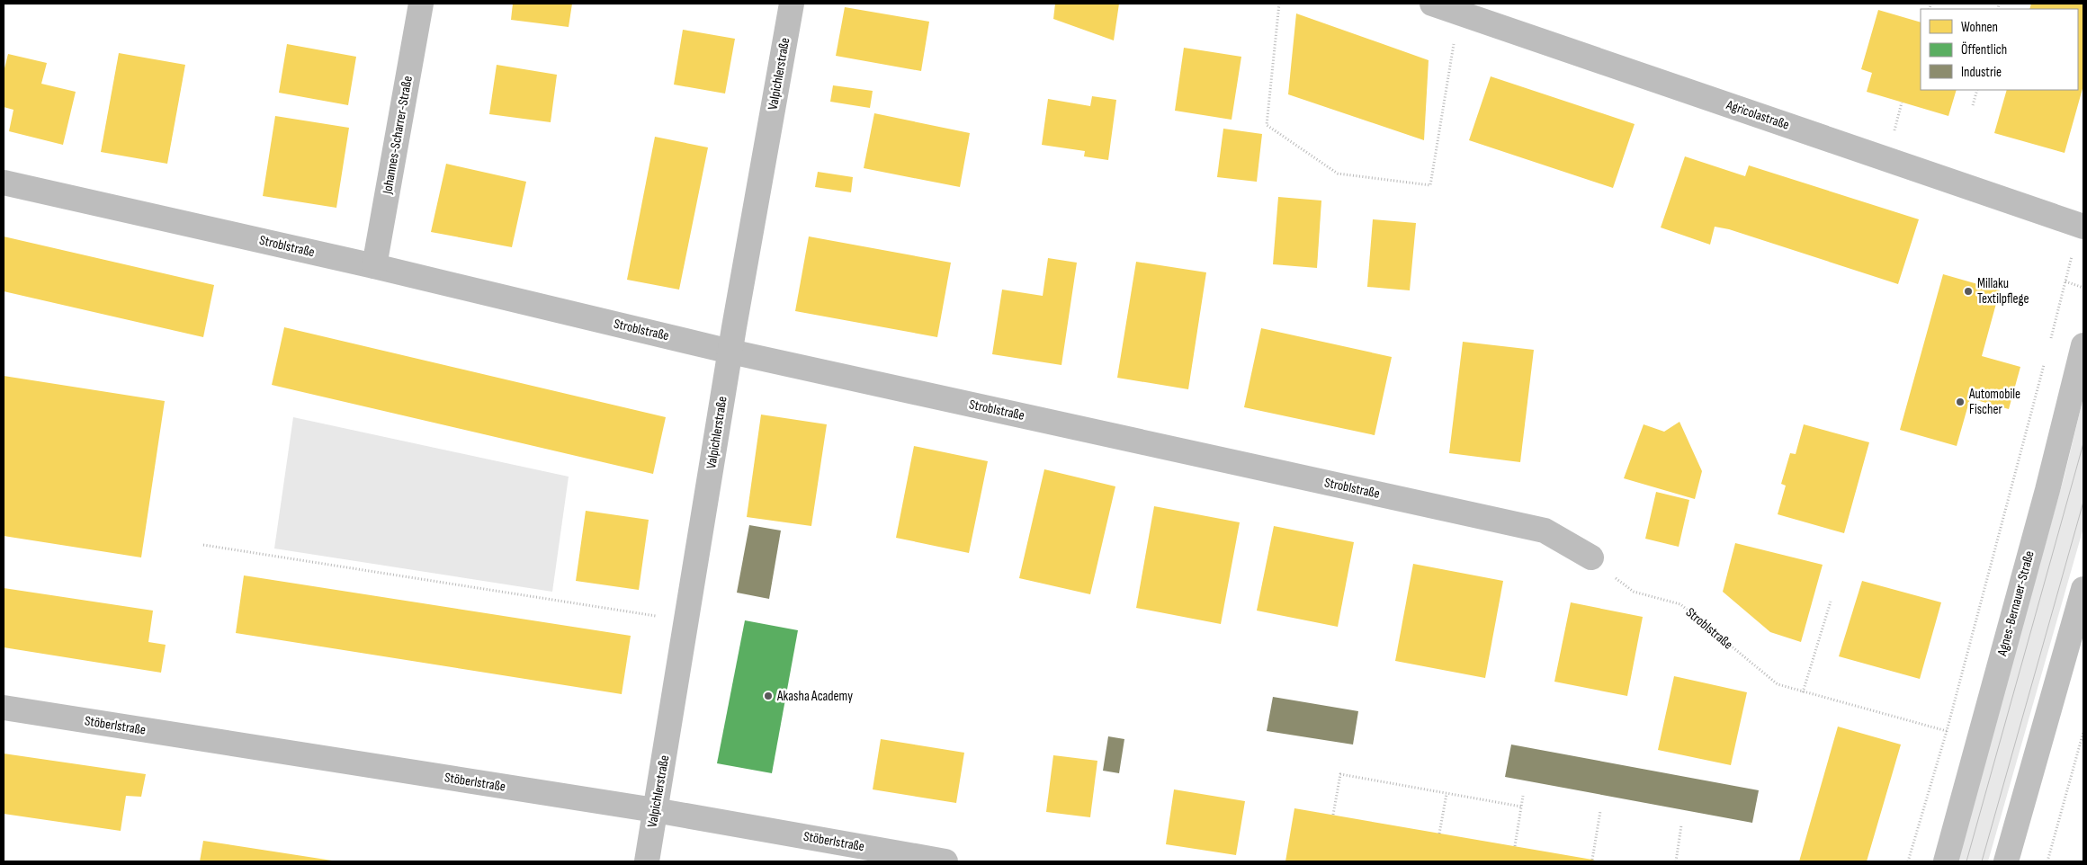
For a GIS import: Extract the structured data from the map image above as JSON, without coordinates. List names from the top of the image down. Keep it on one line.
{"streets":{"main road":["Agnes-Bernauer-Straße"],"street":["Valpichlerstraße","Agricolastraße","Johannes-Scharrer-Straße","Stroblstraße","Stöberlstraße"]},"crossings":[["Valpichlerstraße","Stroblstraße"],["Valpichlerstraße","Stöberlstraße"],["Johannes-Scharrer-Straße","Stroblstraße"]],"places":["Millaku Textilpflege","Automobile Fischer","Akasha Academy"],"legend":["Wohnen","Öffentlich","Industrie"]}
